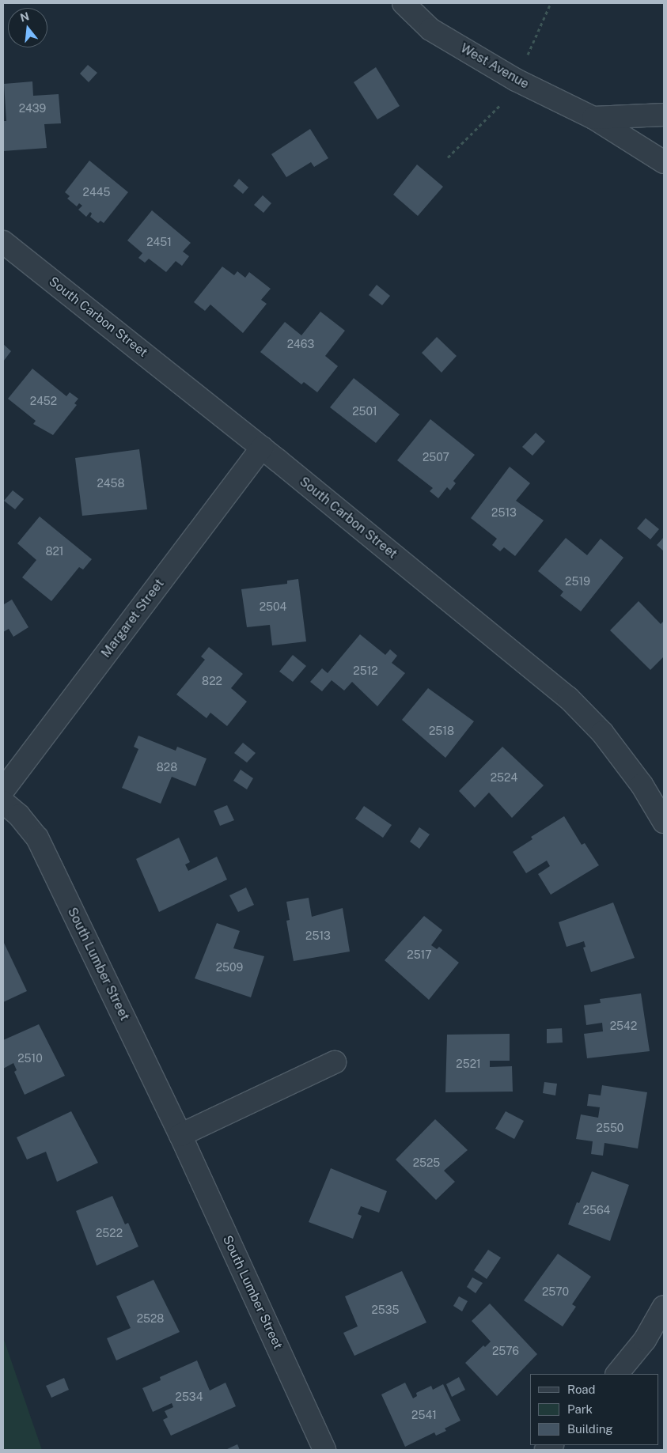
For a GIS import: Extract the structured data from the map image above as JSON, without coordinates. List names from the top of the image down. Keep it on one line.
{"streets":{"street":["West Avenue","South Carbon Street","Margaret Street","South Lumber Street"]},"crossings":[["South Carbon Street","Margaret Street"]],"house_numbers":["2439","2445","2451","2463","2452","2501","2507","2458","2513","821","2519","2504","2512","822","2518","828","2524","2513","2517","2509","2542","2510","2521","2550","2525","2564","2522","2570","2535","2528","2576","2534","2541"],"legend":["Road","Park","Building"],"north":"top"}
